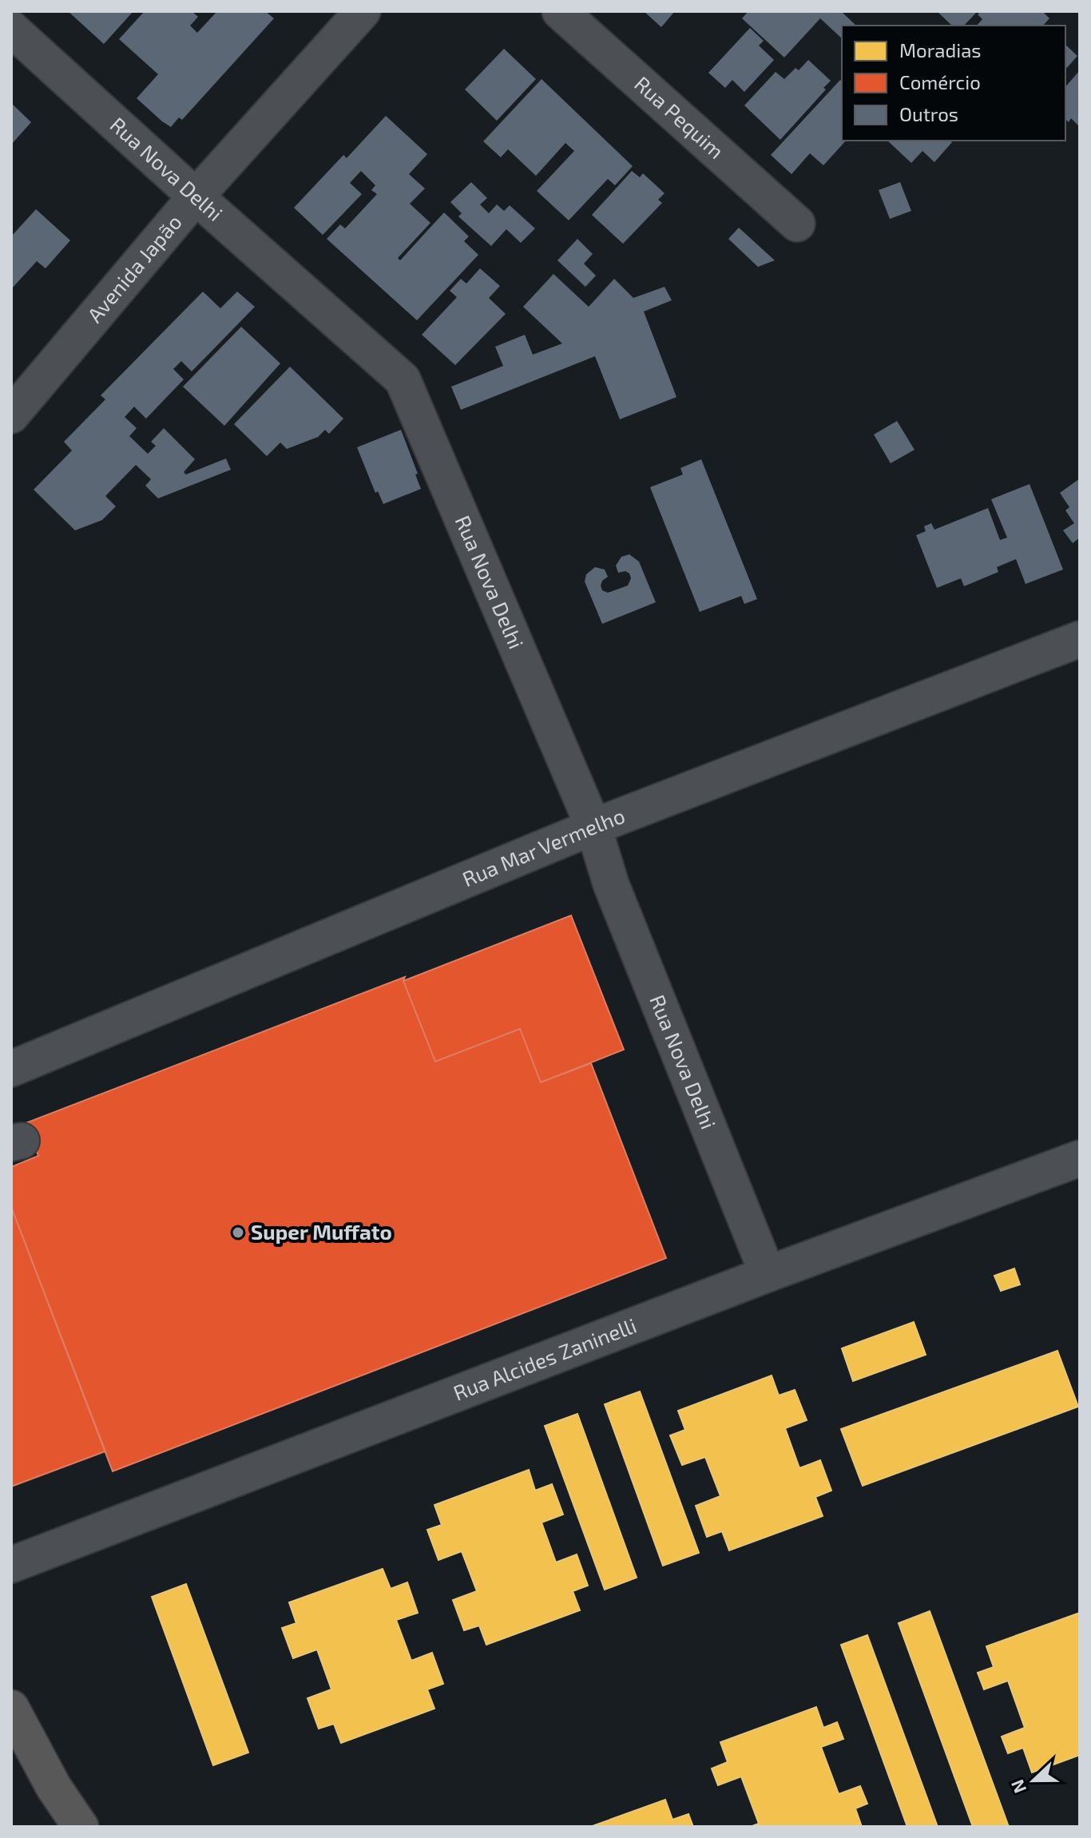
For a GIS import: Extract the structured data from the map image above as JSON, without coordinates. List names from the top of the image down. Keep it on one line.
{"streets":{"street":["Rua Pequim","Rua Nova Delhi","Avenida Japão","Rua Mar Vermelho","Rua Alcides Zaninelli"]},"crossings":[["Rua Nova Delhi","Avenida Japão"],["Rua Nova Delhi","Rua Mar Vermelho"],["Rua Nova Delhi","Rua Alcides Zaninelli"]],"places":["Super Muffato"],"legend":["Moradias","Comércio","Outros"],"north":"left"}
